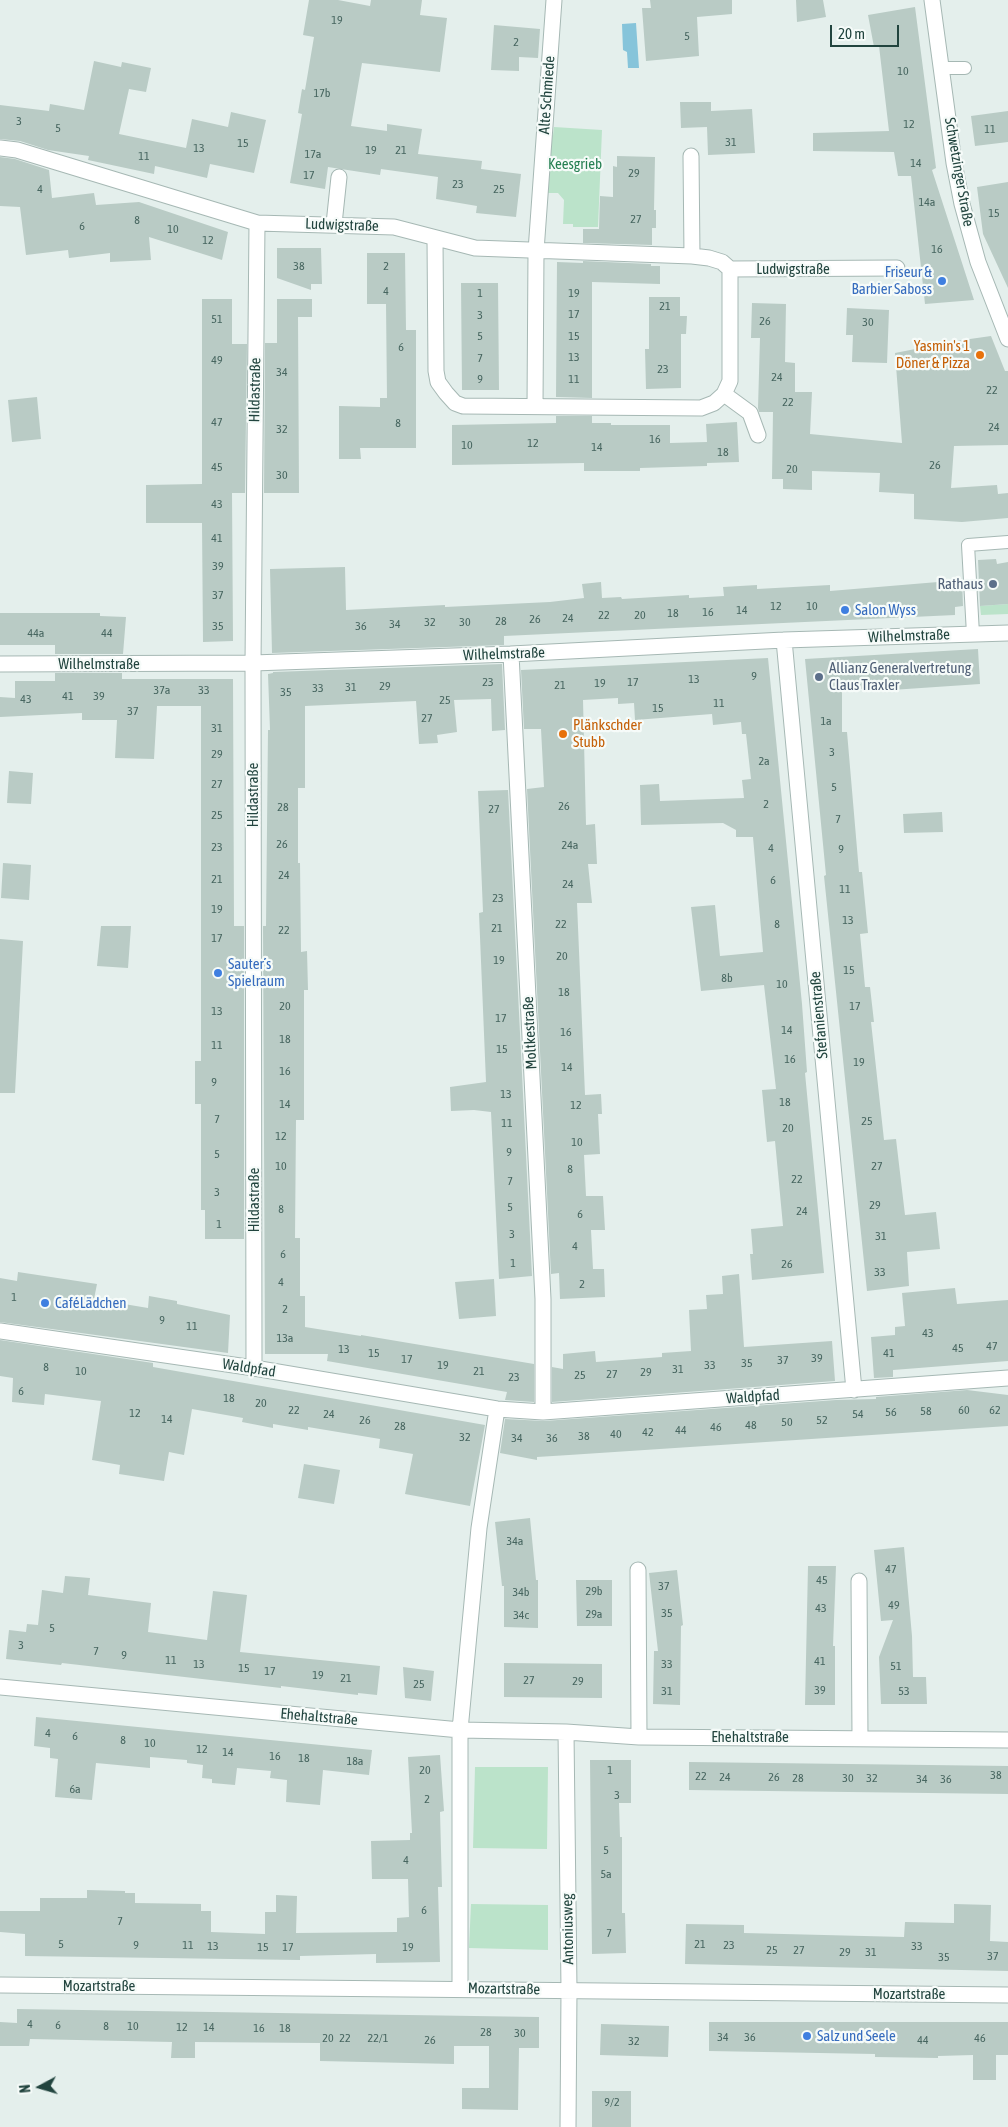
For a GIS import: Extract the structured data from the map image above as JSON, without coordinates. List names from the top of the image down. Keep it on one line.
{"streets":{"street":["Alte Schmiede","Schwetzinger Straße","Ludwigstraße","Hildastraße","Wilhelmstraße","Stefanienstraße","Moltkestraße","Waldpfad","Ehehaltstraße","Antoniusweg","Mozartstraße"]},"crossings":[["Alte Schmiede","Ludwigstraße"],["Ludwigstraße","Hildastraße"],["Hildastraße","Wilhelmstraße"],["Hildastraße","Waldpfad"],["Wilhelmstraße","Stefanienstraße"],["Wilhelmstraße","Moltkestraße"],["Stefanienstraße","Waldpfad"],["Moltkestraße","Waldpfad"],["Ehehaltstraße","Antoniusweg"],["Antoniusweg","Mozartstraße"]],"parks":["Keesgrieb"],"places":["Friseur & Barbier Saboss","Yasmin's 1 Döner & Pizza","Rathaus","Salon Wyss","Allianz Generalvertretung Claus Traxler","Plänkschder Stubb","Sauter´s Spielraum","CaféLädchen","Salz und Seele"],"house_numbers":["19","5","2","10","17b","3","12","5","11","31","15","13","19","21","17a","11","14","29","17","23","4","25","14a","15","27","8","6","10","12","16","38","2","4","1","19","21","17","3","51","26","30","5","15","6","13","7","49","23","34","24","9","11","22","22","47","8","24","32","16","12","10","14","18","26","45","20","30","43","41","39","37","12","10","14","16","18","22","20","24","26","28","32","30","34","35","36","44a","44","9","13","23","17","19","21","29","31","33","37a","33","35","41","39","43","25","11","15","37","27","1a","31","3","29","2a","27","5","2","26","28","27","25","7","26","24a","23","4","9","24","21","6","24","11","23","19","13","22","8","21","22","17","20","19","15","8b","10","18","20","17","13","17","14","16","18","11","15","16","19","14","16","9","13","18","14","12","7","25","11","20","12","10","9","5","10","27","8","22","7","3","29","5","8","24","6","1","3","31","4","6","1","26","33","4","2","1","2","9","11","43","13a","47","45","13","15","41","39","17","37","35","19","33","8","31","10","21","29","27","25","23","6","18","20","22","60","62","58","56","12","24","54","14","26","52","50","48","28","46","44","42","40","38","32","34","36","34a","47","45","37","29b","34b","49","43","35","29a","34c","5","3","7","9","11","41","13","33","51","15","17","19","21","27","29","25","39","31","53","4","6","8","10","12","14","16","18","18a","20","1","38","22","24","26","28","30","32","34","36","6a","3","2","5","4","5a","6","7","7","5","21","9","11","23","13","33","15","17","19","25","27","29","31","37","35","4","6","8","10","12","14","16","18","28","30","34","36","20","22","22/1","46","26","44","32","9/2"],"scale_bar":"20 m","north":"left"}
